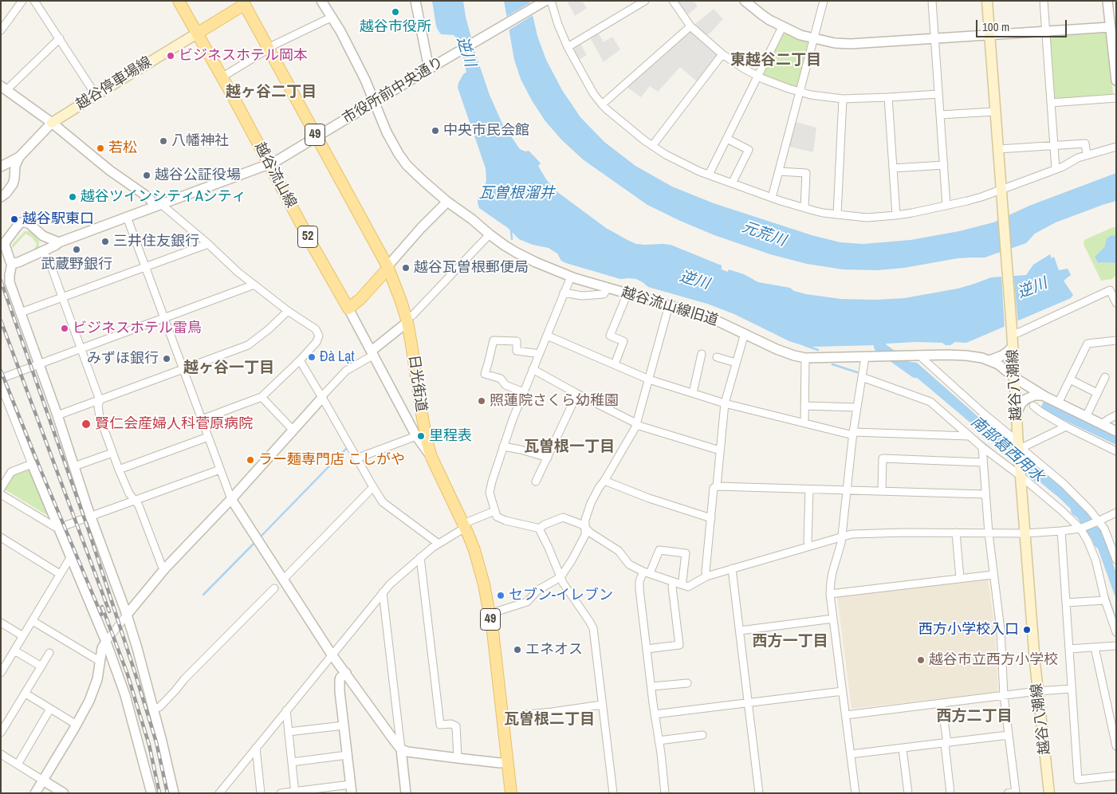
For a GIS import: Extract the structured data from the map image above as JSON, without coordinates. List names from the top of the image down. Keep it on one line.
{"streets":{"main road":["越谷停車場線","49","越谷流山線","52","日光街道","越谷八潮線"],"street":["市役所前中央通り","越谷流山線旧道"]},"crossings":[["越谷停車場線","越谷流山線"],["市役所前中央通り","越谷流山線"],["市役所前中央通り","越谷流山線旧道"],["市役所前中央通り","日光街道"],["越谷流山線旧道","越谷八潮線"]],"districts":["東越谷二丁目","越ヶ谷二丁目","越ヶ谷一丁目","瓦曽根一丁目","西方一丁目","西方二丁目","瓦曽根二丁目"],"water":["逆川","瓦曽根溜井","元荒川","南部葛西用水"],"places":["越谷市役所","ビジネスホテル岡本","中央市民会館","八幡神社","若松","越谷公証役場","越谷ツインシティAシティ","越谷駅東口","三井住友銀行","武蔵野銀行","越谷瓦曽根郵便局","ビジネスホテル雷鳥","Đà Lạt","みずほ銀行","照蓮院さくら幼稚園","賢仁会産婦人科菅原病院","里程表","ラー麺専門店 こしがや","セブン-イレブン","西方小学校入口","エネオス","越谷市立西方小学校"],"scale_bar":"100 m"}
